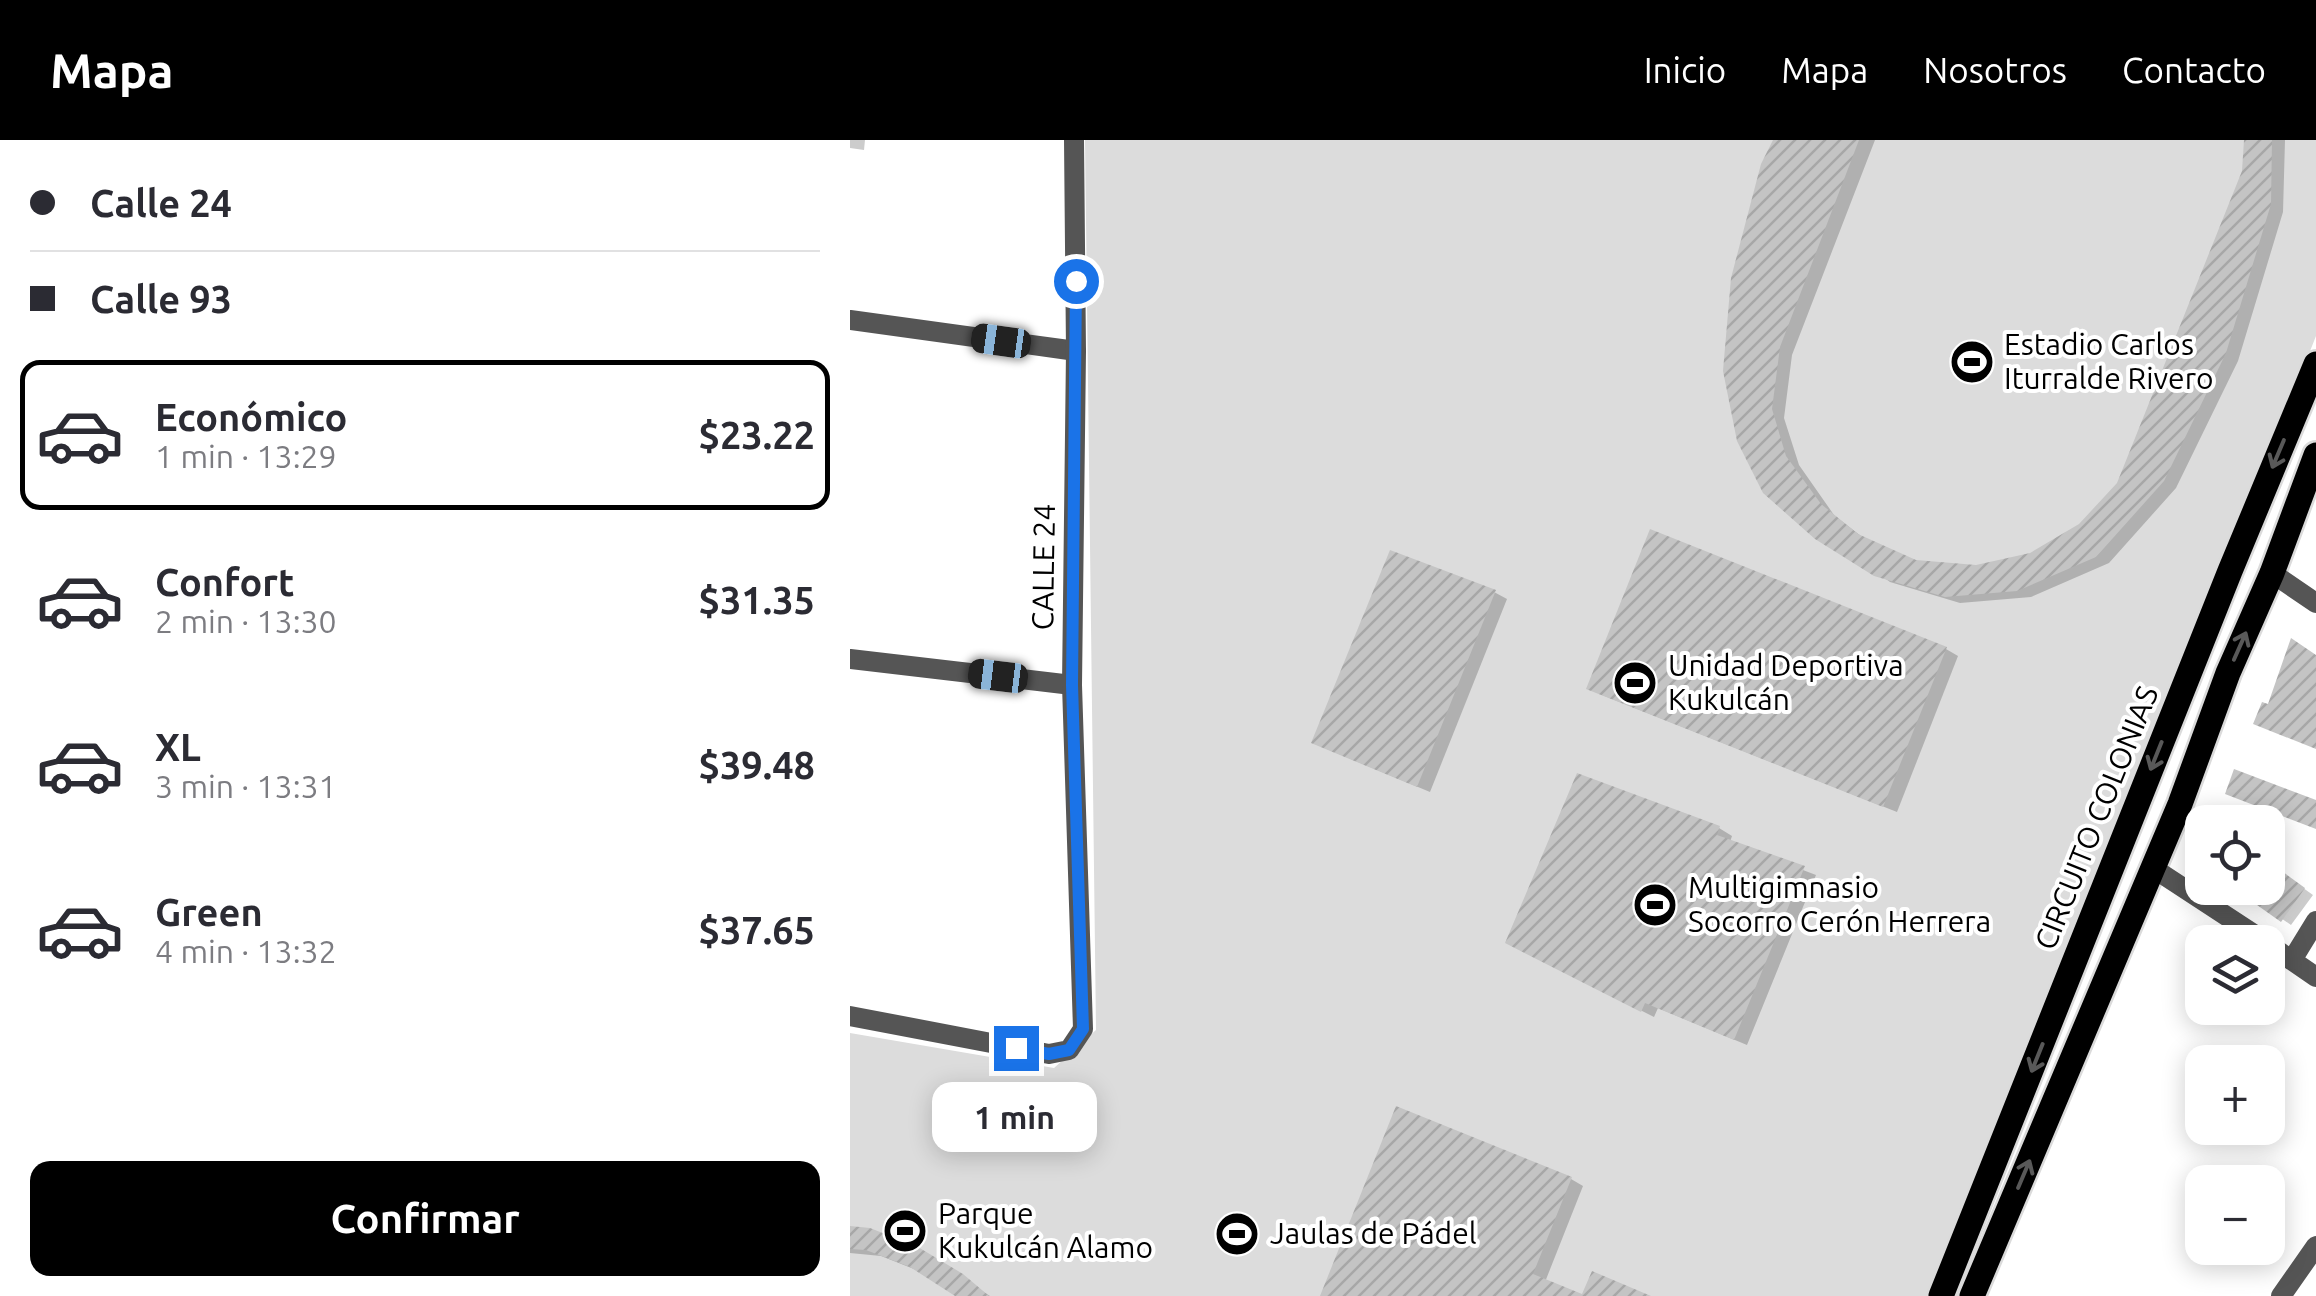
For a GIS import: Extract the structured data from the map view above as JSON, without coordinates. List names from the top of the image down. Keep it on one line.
{"streets":{"main road":["CIRCUITO COLONIAS"],"street":["CALLE 24"]},"places":{"sports":["Estadio Carlos Iturralde Rivero","Unidad Deportiva Kukulcán","Multigimnasio Socorro Cerón Herrera","Parque Kukulcán Alamo","Jaulas de Pádel"]},"page":{"header":"Mapa","nav":["Inicio","Mapa","Nosotros","Contacto"],"banner":["Calle 24","Calle 93"],"list":[{"name":"Económico","note":"1 min · 13:29","value":"$23.22"},{"name":"Confort","note":"2 min · 13:30","value":"$31.35"},{"name":"XL","note":"3 min · 13:31","value":"$39.48"},{"name":"Green","note":"4 min · 13:32","value":"$37.65"}],"map_buttons":["+","−"],"bubble":"1 min","buttons":"Confirmar"}}
